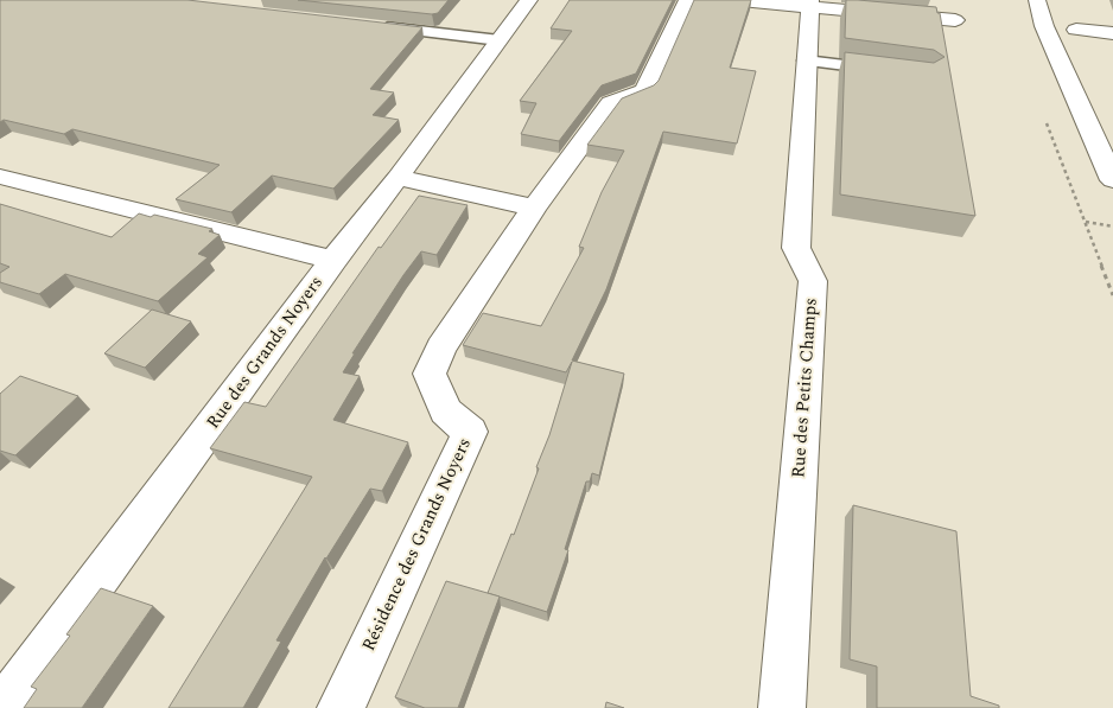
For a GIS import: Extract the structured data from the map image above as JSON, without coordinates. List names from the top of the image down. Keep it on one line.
{"streets":{"street":["Rue des Grands Noyers","Rue des Petits Champs","Résidence des Grands Noyers"]}}
